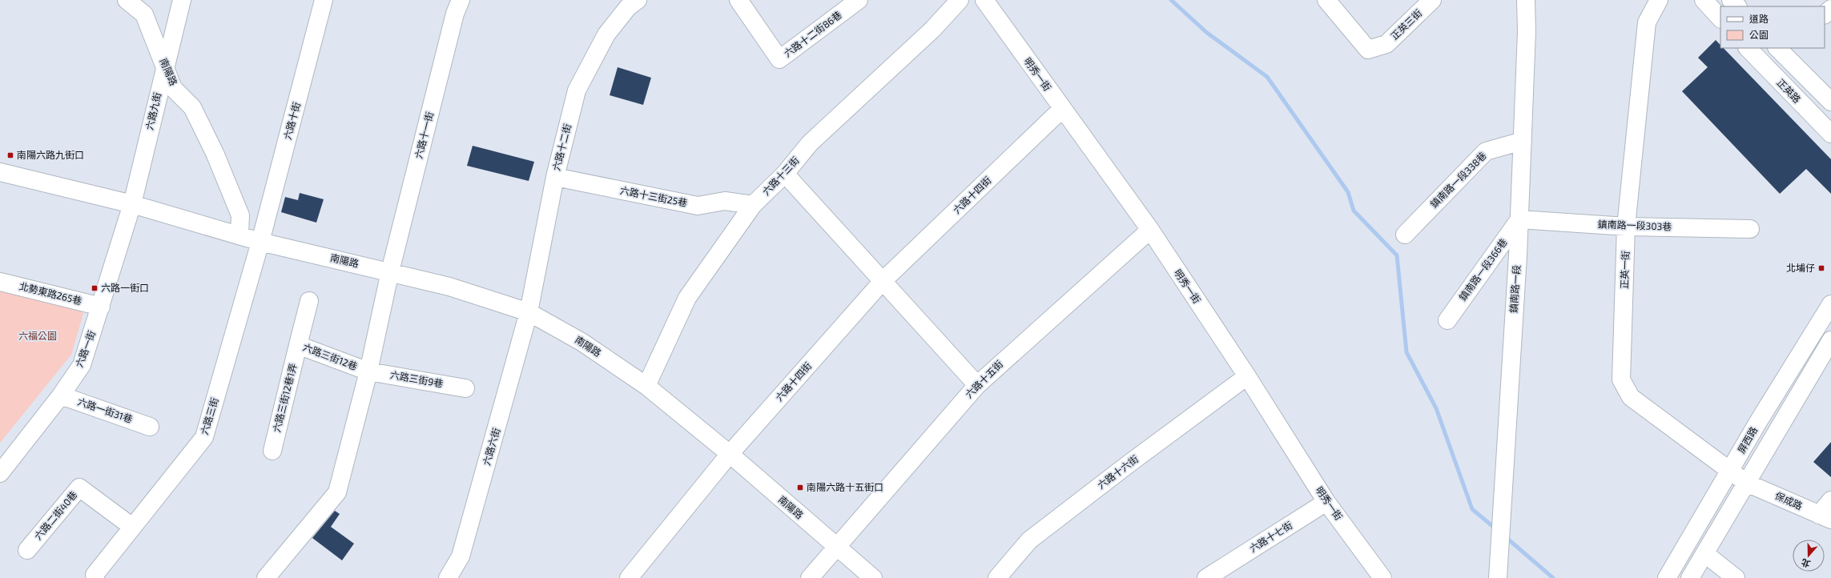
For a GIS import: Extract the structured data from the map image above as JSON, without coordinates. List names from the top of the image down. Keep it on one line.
{"streets":{"street":["正英三街","六路十二街86巷","南陽路","明秀一街","正英路","六路九街","六路十街","六路十一街","六路十二街","六路十三街","鎮南路一段338巷","六路十四街","六路十三街25巷","鎮南路一段303巷","鎮南路一段366巷","正英一街","鎮南路一段","北勢東路265巷","六路一街","六路三街12巷","六路三街9巷","六路十五街","六路三街12巷1弄","六路一街31巷","六路三街","屏西路","六路六街","六路十六街","保成路","六路二街40巷","六路十七街"]},"crossings":[["南陽路","六路九街"],["南陽路","六路十街"],["南陽路","六路十一街"],["南陽路","六路十二街"],["南陽路","六路十三街"],["南陽路","六路十四街"],["南陽路","六路一街"],["南陽路","六路十五街"],["南陽路","六路三街"],["南陽路","六路六街"],["明秀一街","六路十四街"],["明秀一街","六路十五街"],["明秀一街","六路十六街"],["明秀一街","六路十七街"],["六路九街","六路一街"],["六路十街","六路三街"],["六路十二街","六路十三街25巷"],["六路十二街","六路六街"],["六路十三街","六路十三街25巷"],["鎮南路一段338巷","鎮南路一段"],["鎮南路一段303巷","鎮南路一段366巷"],["鎮南路一段303巷","正英一街"],["鎮南路一段303巷","鎮南路一段"],["鎮南路一段366巷","鎮南路一段"],["正英一街","屏西路"],["正英一街","保成路"],["北勢東路265巷","六路一街"],["六路一街","六路一街31巷"],["六路三街12巷","六路三街9巷"],["六路三街12巷","六路三街12巷1弄"],["六路三街","六路二街40巷"]],"parks":["六福公園"],"places":{"transit":["南陽六路九街口","北埔仔","六路一街口","南陽六路十五街口"]},"legend":["道路","公園"],"north":"bottom"}
